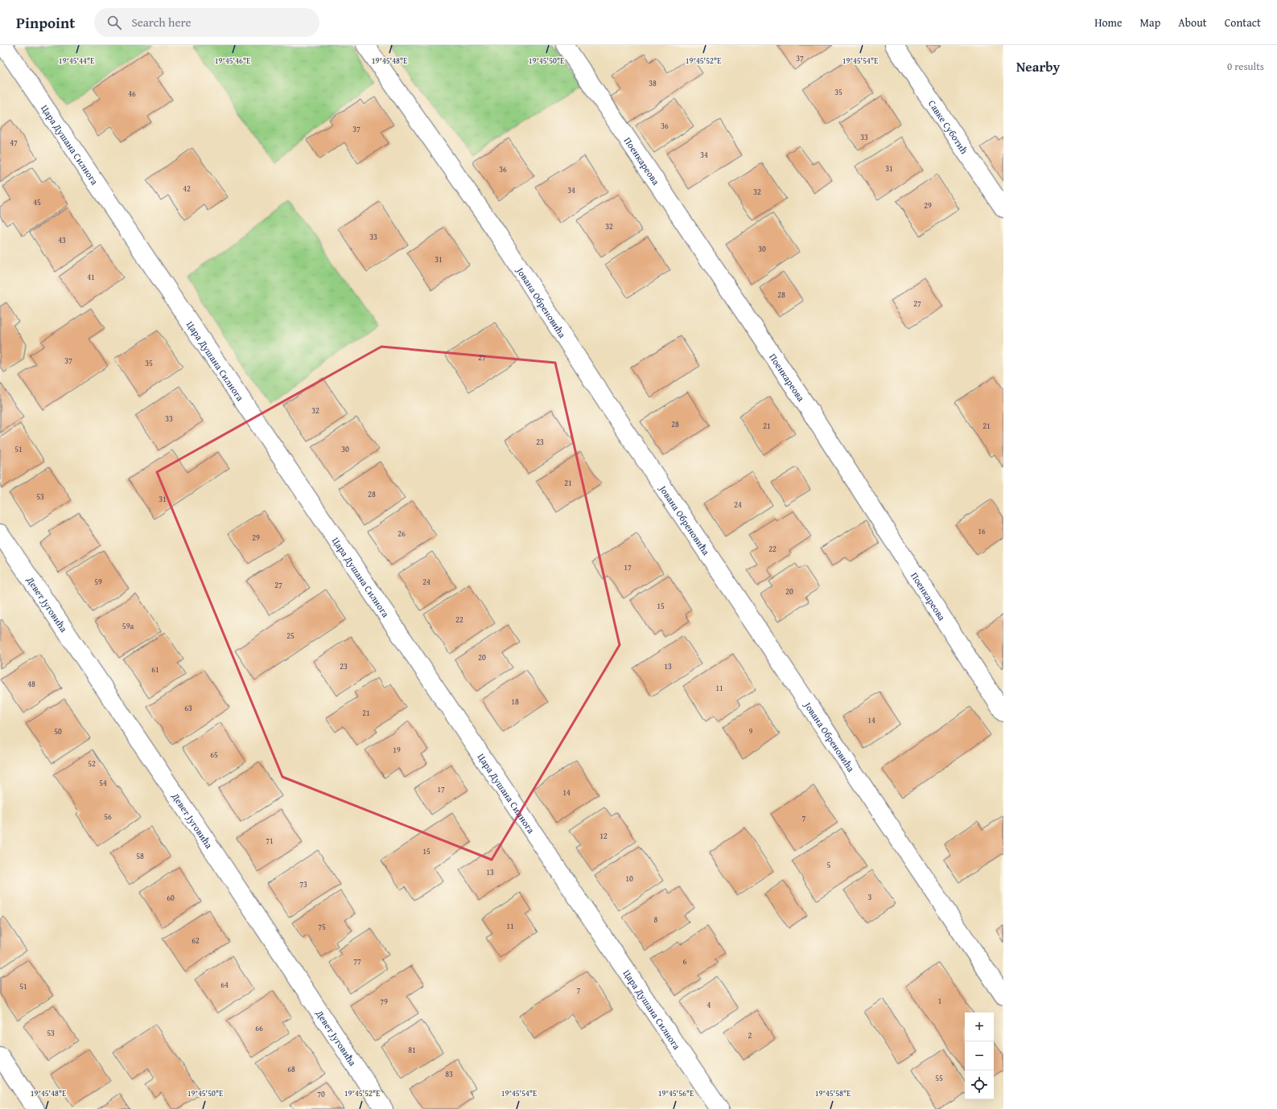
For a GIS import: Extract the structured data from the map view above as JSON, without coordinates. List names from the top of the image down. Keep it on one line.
{"streets":{"street":["Савке Суботић","Цара Душана Силнога","Поенкареова","Јована Обреновића","Девет Југовића"]},"house_numbers":["37","38","35","46","36","37","33","47","34","31","36","42","34","32","45","29","32","33","43","30","31","41","28","27","27","37","35","32","33","28","21","21","23","51","30","21","28","53","31","24","16","26","29","22","17","59","24","27","20","15","22","59a","25","20","23","13","61","48","11","18","63","21","14","50","9","19","65","52","54","17","14","56","7","12","71","15","58","5","13","10","73","3","60","8","11","75","62","77","6","64","51","7","1","79","4","66","53","2","81","68","83","55","70"],"page":{"header":"Pinpoint","search":"Search here","nav":["Home","Map","About","Contact"],"heading":["Nearby","0 results"],"map_buttons":["+","−"]},"coordinates":["19°45'44\"E","19°45'46\"E","19°45'48\"E","19°45'50\"E","19°45'52\"E","19°45'54\"E","19°45'56\"E","19°45'58\"E"]}
